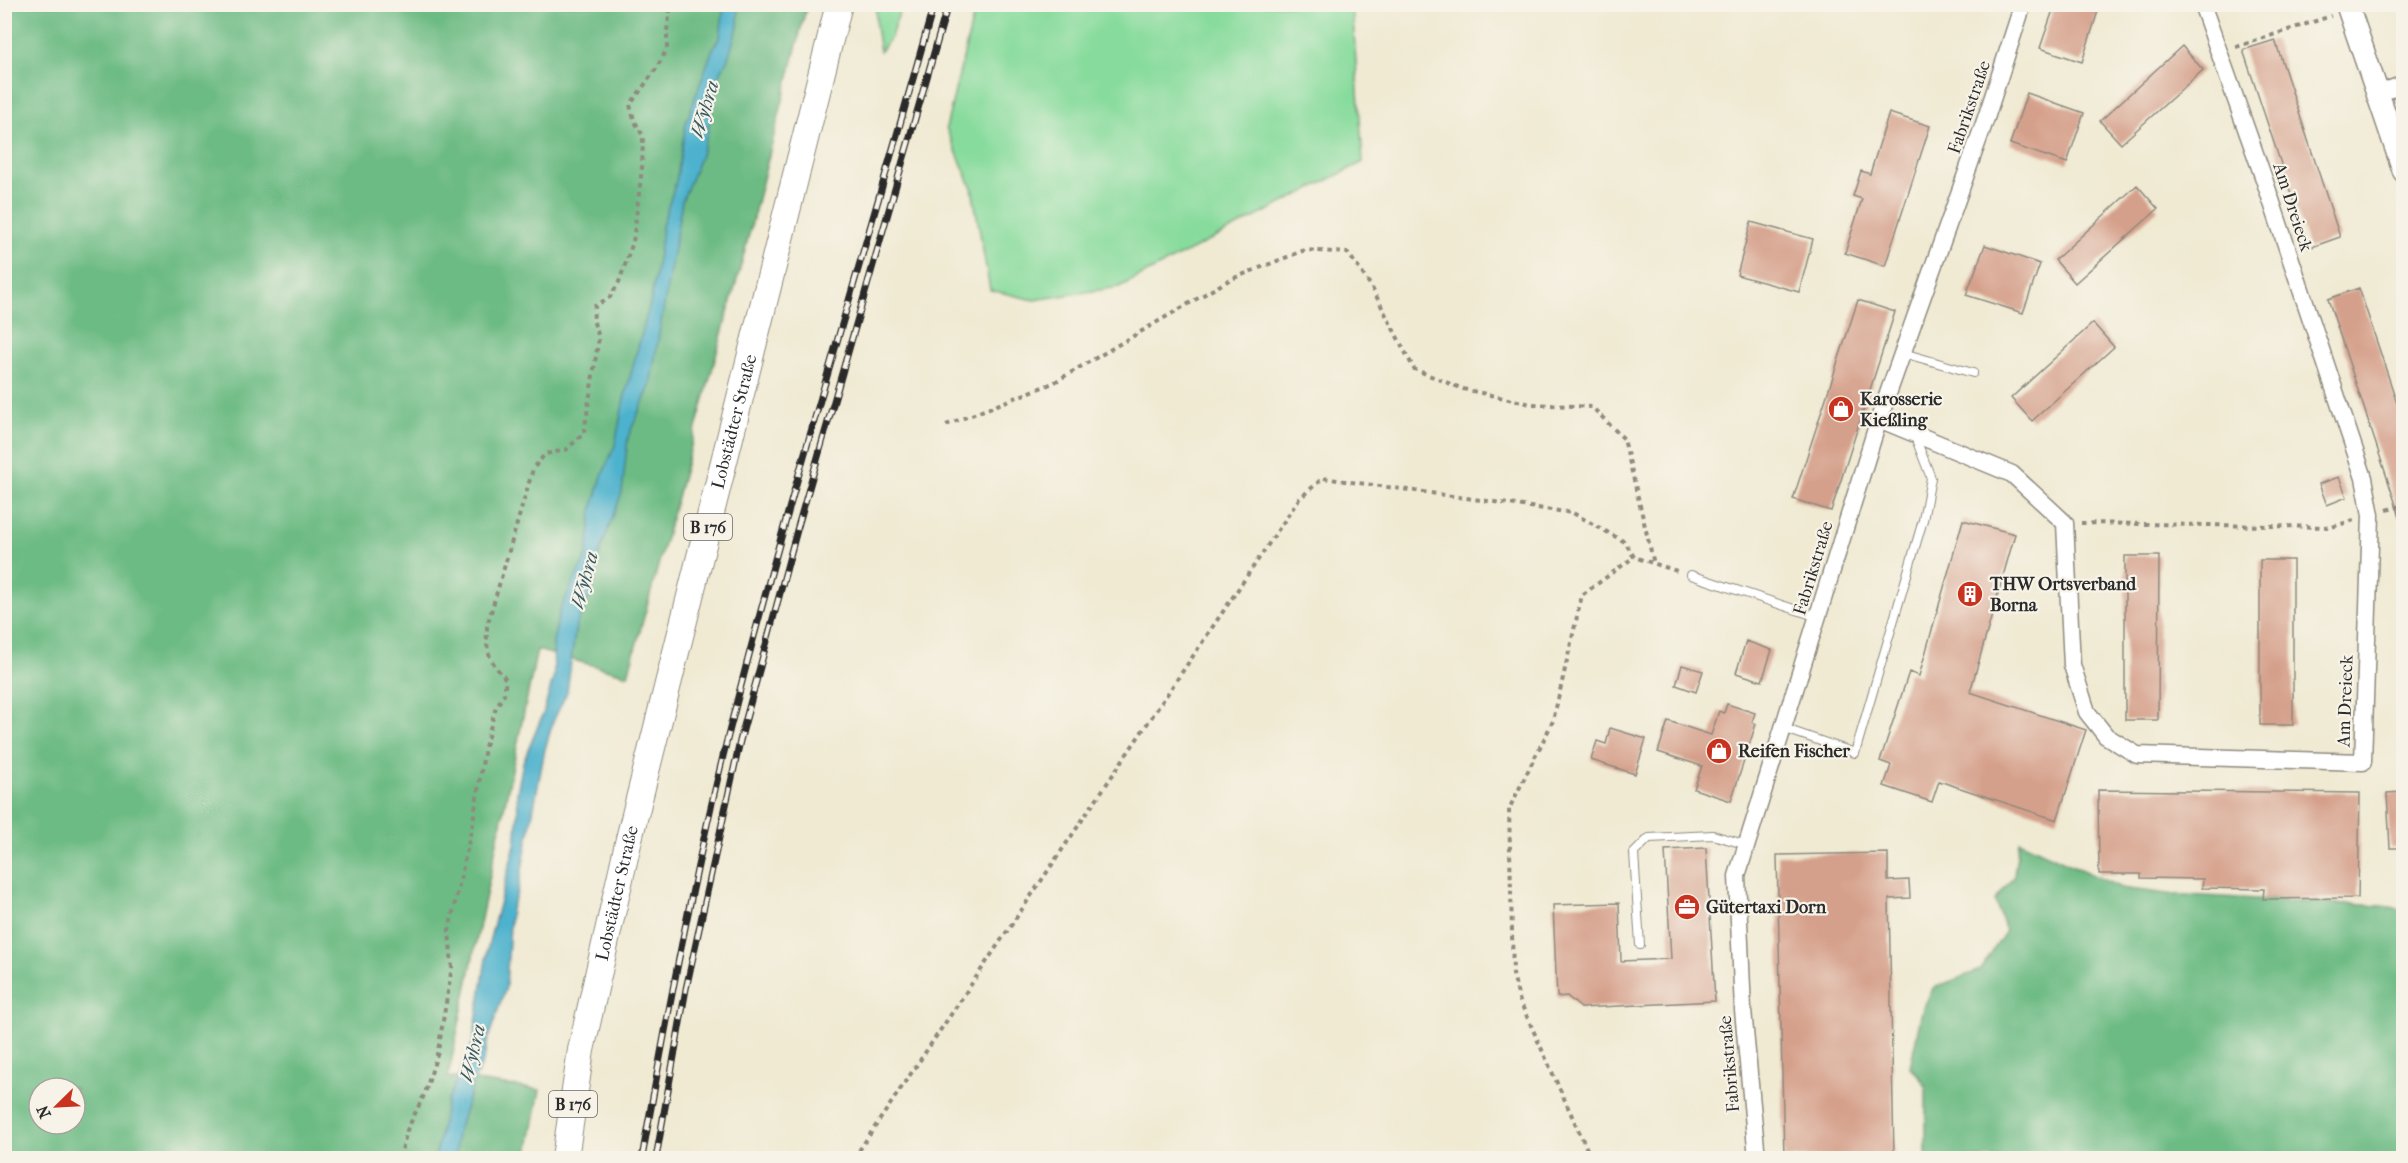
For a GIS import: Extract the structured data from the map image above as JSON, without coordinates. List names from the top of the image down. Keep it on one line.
{"streets":{"main road":["Lobstädter Straße","B 176"],"street":["Fabrikstraße","Am Dreieck"]},"water":["Wyhra"],"places":{"shop":["Karosserie Kießling","Reifen Fischer"],"building":["THW Ortsverband Borna"],"office":["Gütertaxi Dorn"]},"north":"bottom left"}
